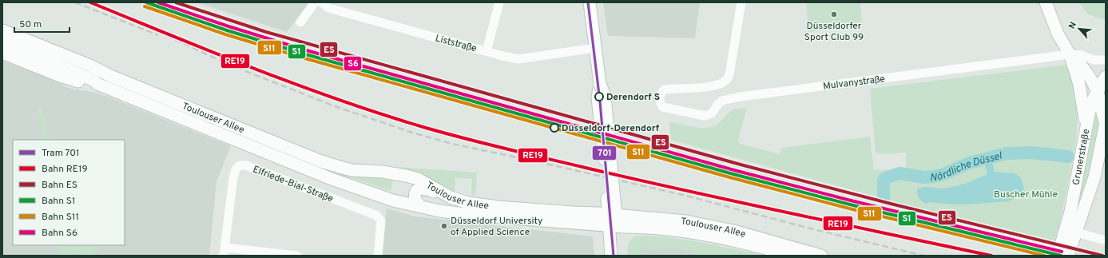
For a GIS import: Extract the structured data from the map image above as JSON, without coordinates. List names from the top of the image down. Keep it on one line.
{"streets":{"main road":["Toulouser Allee","Grunerstraße"],"street":["Liststraße","Mulvanystraße","Elfriede-Bial-Straße"]},"water":["Nördliche Düssel"],"parks":["Buscher Mühle"],"places":["Düsseldorfer Sport Club 99","Derendorf S","Düsseldorf-Derendorf","Düsseldorf University of Applied Science"],"lines":["tram line 701","rail line RE19","rail line ES","rail line S1","rail line S6","rail line S11"],"legend":["Tram 701","Bahn RE19","Bahn ES","Bahn S1","Bahn S11","Bahn S6"],"scale_bar":"50 m","north":"top left"}
